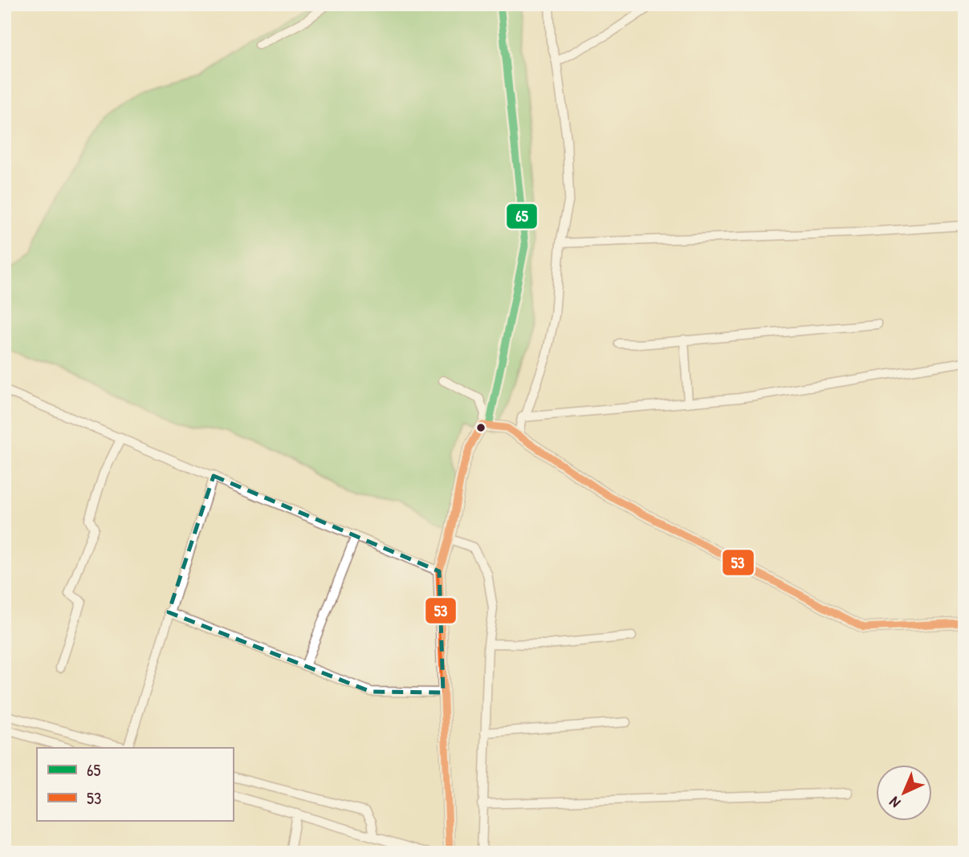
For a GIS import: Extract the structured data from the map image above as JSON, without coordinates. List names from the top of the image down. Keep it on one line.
{"lines":["transit line 65","transit line 53"],"legend":["65","53"],"north":"bottom left"}
